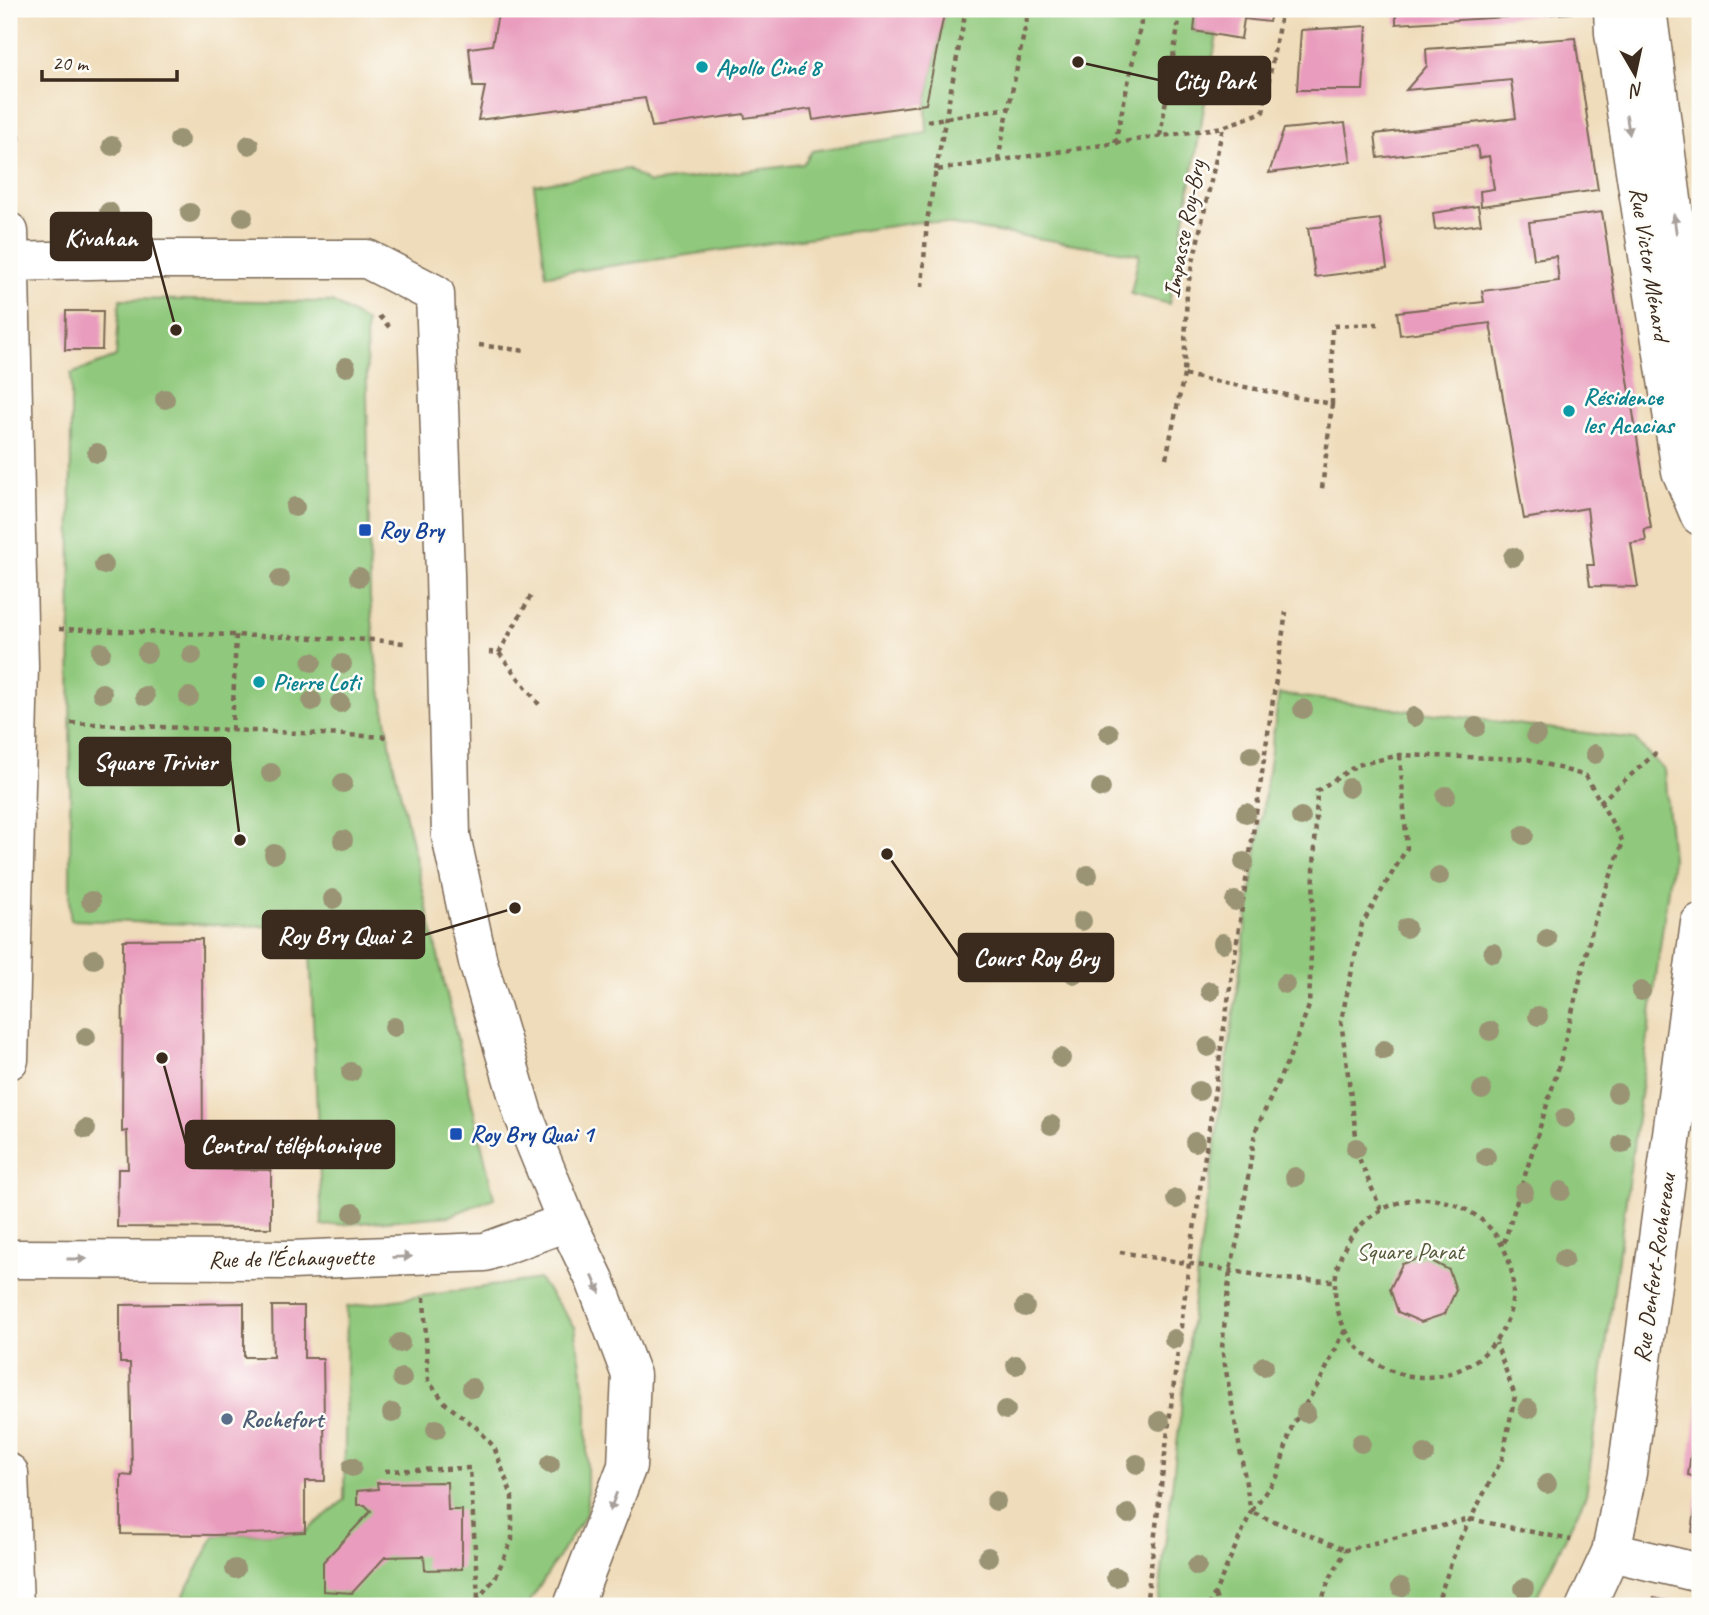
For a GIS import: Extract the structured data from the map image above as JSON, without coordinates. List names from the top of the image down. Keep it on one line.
{"streets":{"street":["Rue Victor Ménard","Rue de l'Échauguette","Rue Denfert-Rochereau"],"path":["Impasse Roy-Bry"]},"one_way":["Rue de l'Échauguette"],"parks":["Square Parat"],"places":{"other":["City Park","Apollo Ciné 8","Kivahan","Résidence les Acacias","Pierre Loti","Square Trivier","Cours Roy Bry","Roy Bry Quai 2","Central téléphonique","Rochefort"],"transit":["Roy Bry","Roy Bry Quai 1"]},"scale_bar":"20 m","north":"bottom"}
